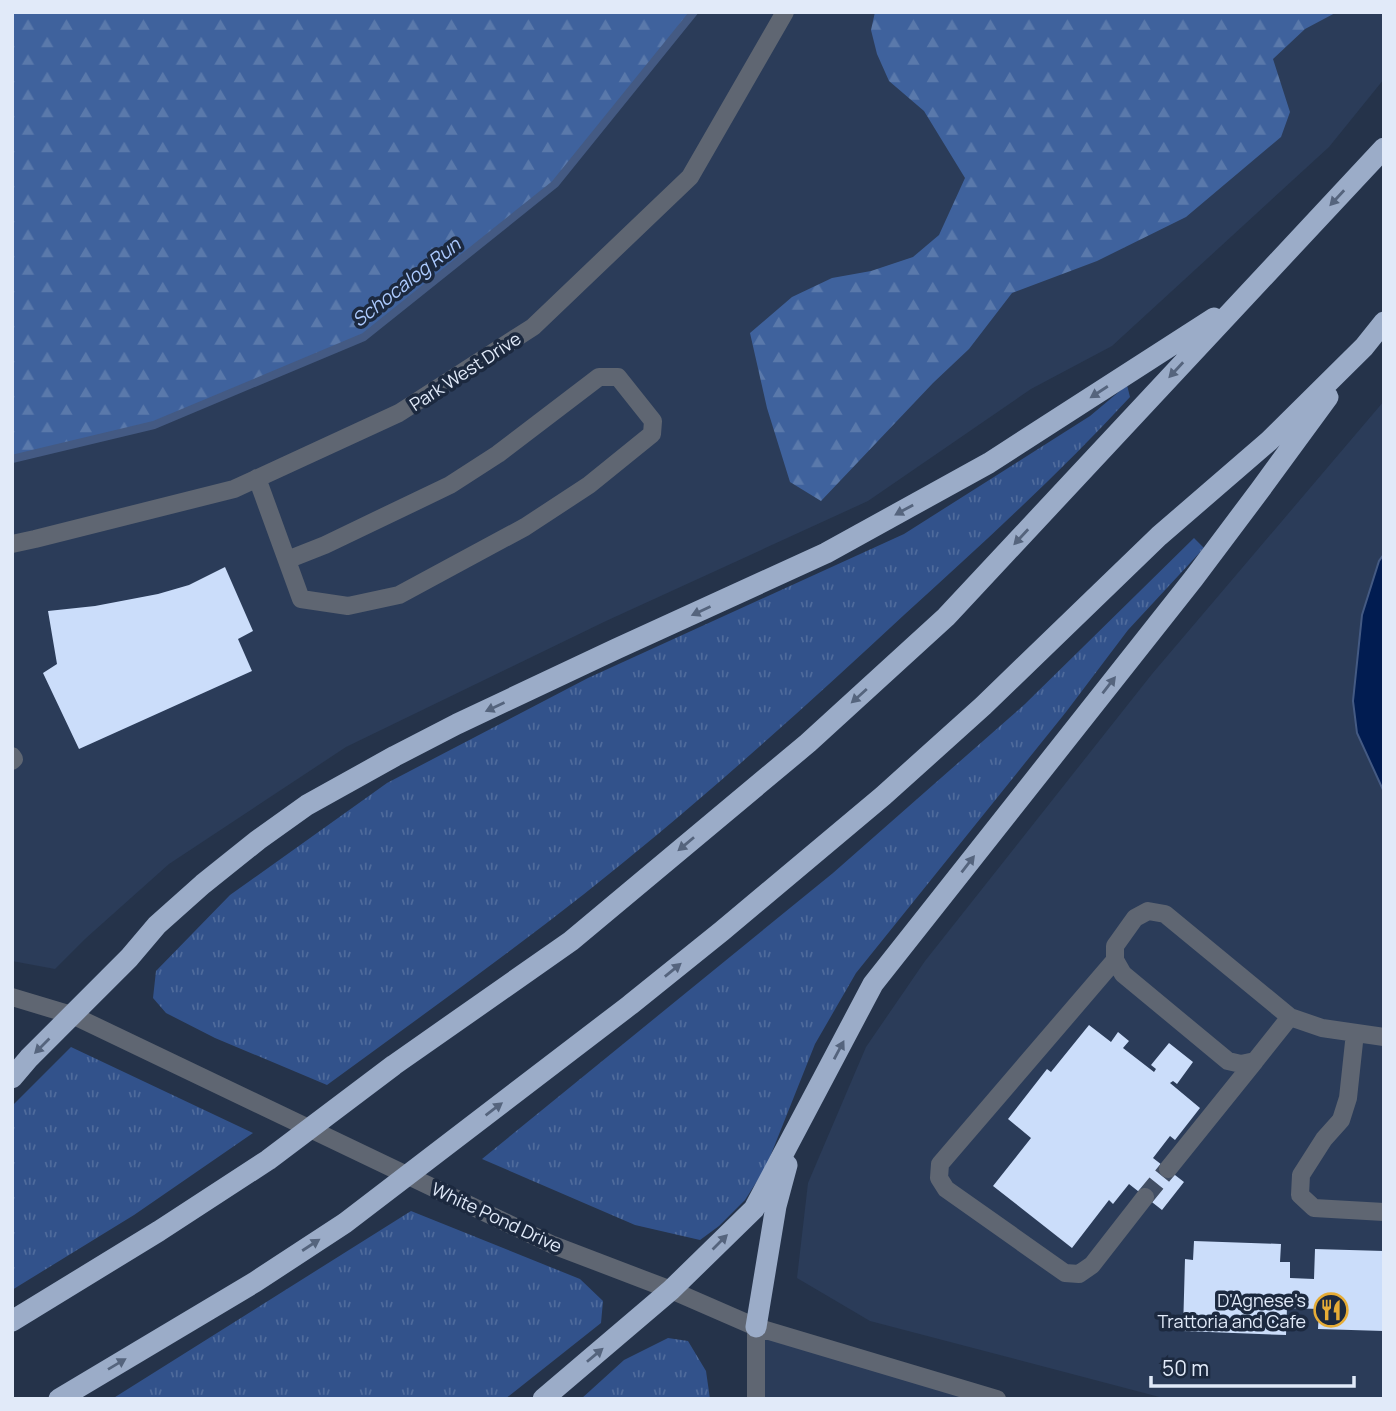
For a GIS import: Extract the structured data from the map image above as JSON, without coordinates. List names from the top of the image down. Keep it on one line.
{"streets":{"street":["Park West Drive","White Pond Drive"]},"water":["Schocalog Run"],"places":{"restaurant":["D'Agnese's Trattoria and Cafe"]},"scale_bar":"50 m"}
